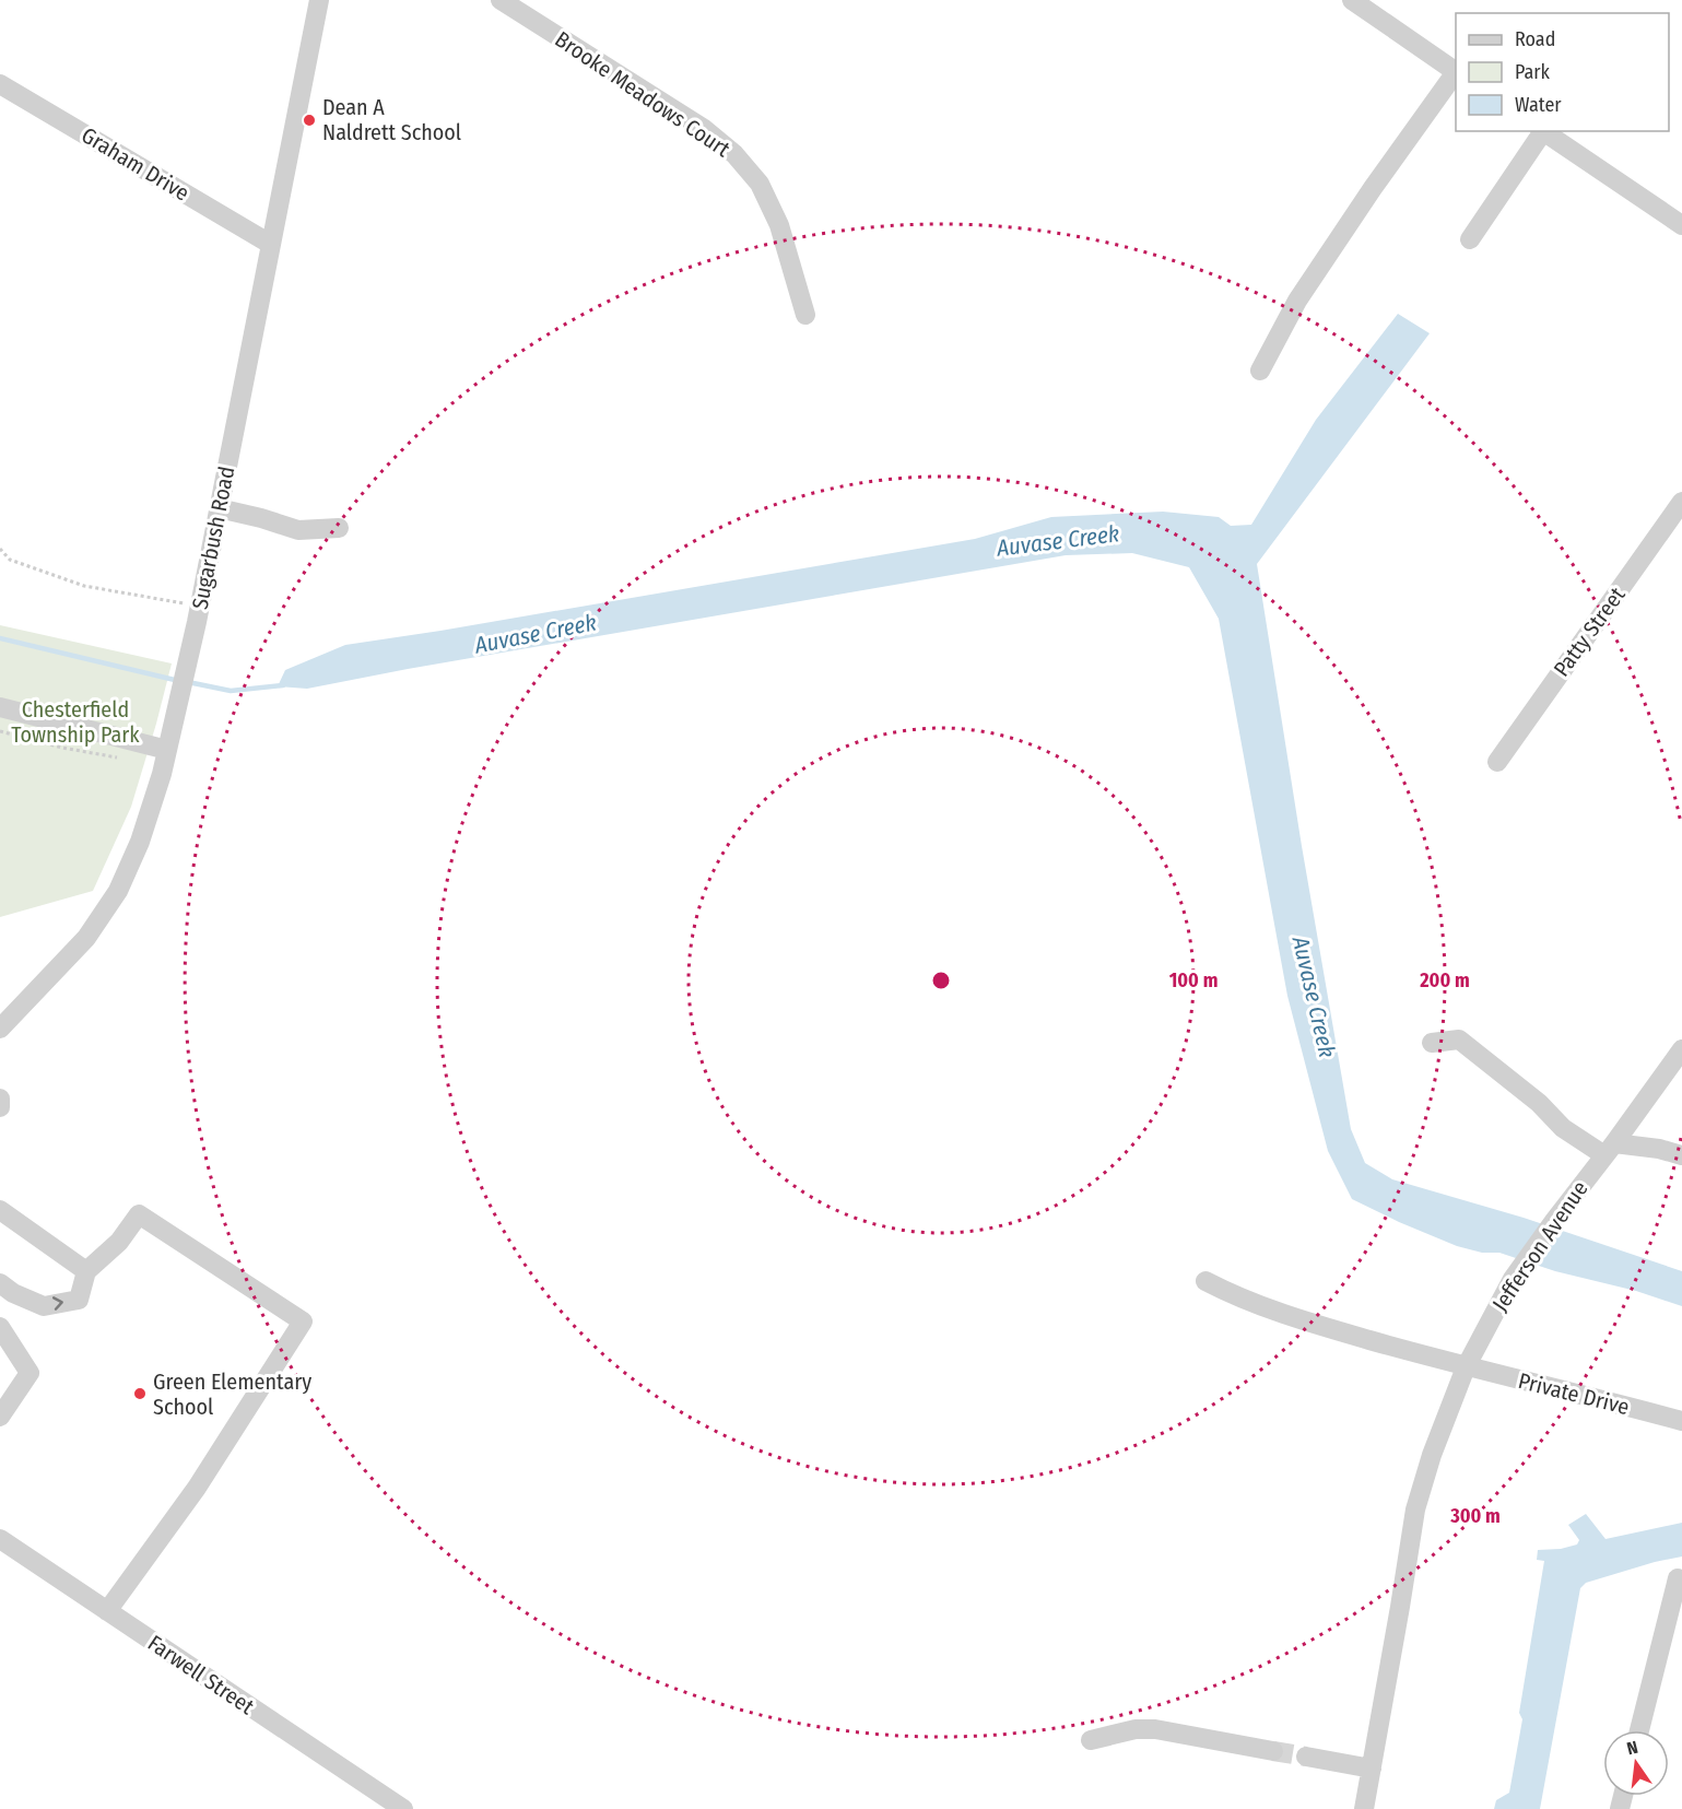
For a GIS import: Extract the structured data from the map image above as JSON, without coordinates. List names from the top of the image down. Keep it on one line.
{"streets":{"street":["Brooke Meadows Court","Graham Drive","Sugarbush Road","Patty Street","Jefferson Avenue","Private Drive","Farwell Street"]},"crossings":[["Graham Drive","Sugarbush Road"],["Jefferson Avenue","Private Drive"]],"water":["Auvase Creek"],"parks":["Chesterfield Township Park"],"places":["Dean A Naldrett School","Green Elementary School"],"legend":["Road","Park","Water"],"north":"top","rings":["100 m","200 m","300 m"]}
